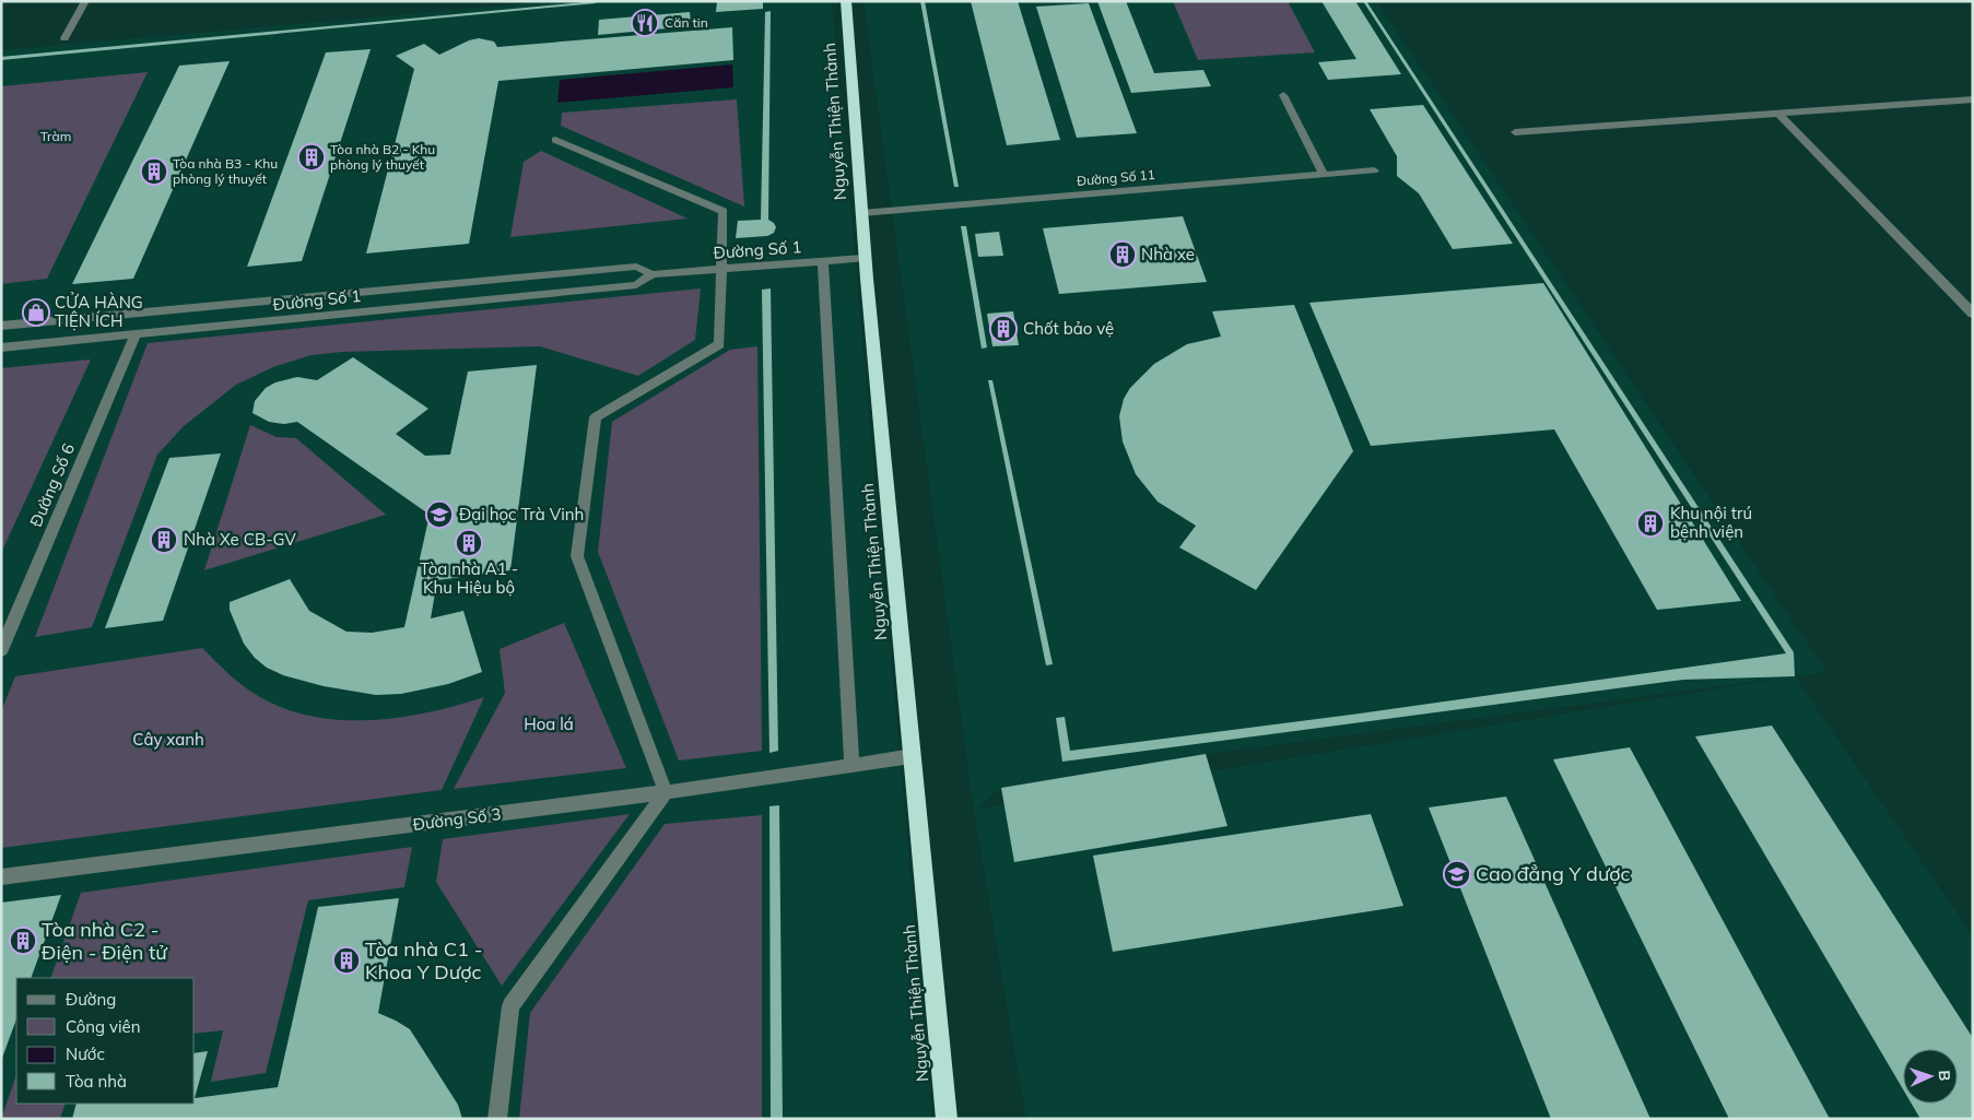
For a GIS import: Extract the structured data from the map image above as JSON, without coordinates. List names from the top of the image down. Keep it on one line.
{"streets":{"highway":["Nguyễn Thiện Thành"],"street":["Đường Số 11","Đường Số 1","Đường Số 6","Đường Số 3"]},"crossings":[["Nguyễn Thiện Thành","Đường Số 11"],["Nguyễn Thiện Thành","Đường Số 1"],["Nguyễn Thiện Thành","Đường Số 3"],["Đường Số 1","Đường Số 6"]],"parks":["Tràm","Hoa lá","Cây xanh"],"places":{"restaurant":["Căn tin"],"building":["Tòa nhà B2 - Khu phòng lý thuyết","Tòa nhà B3 - Khu phòng lý thuyết","Nhà xe","Chốt bảo vệ","Khu nội trú bệnh viện","Nhà Xe CB-GV","Tòa nhà A1 - Khu Hiệu bộ","Tòa nhà C2 - Điện - Điện tử","Tòa nhà C1 - Khoa Y Dược"],"shop":["CỬA HÀNG TIỆN ÍCH"],"school or university":["Đại học Trà Vinh","Cao đẳng Y dược"]},"legend":["Đường","Công viên","Nước","Tòa nhà"],"north":"right"}
